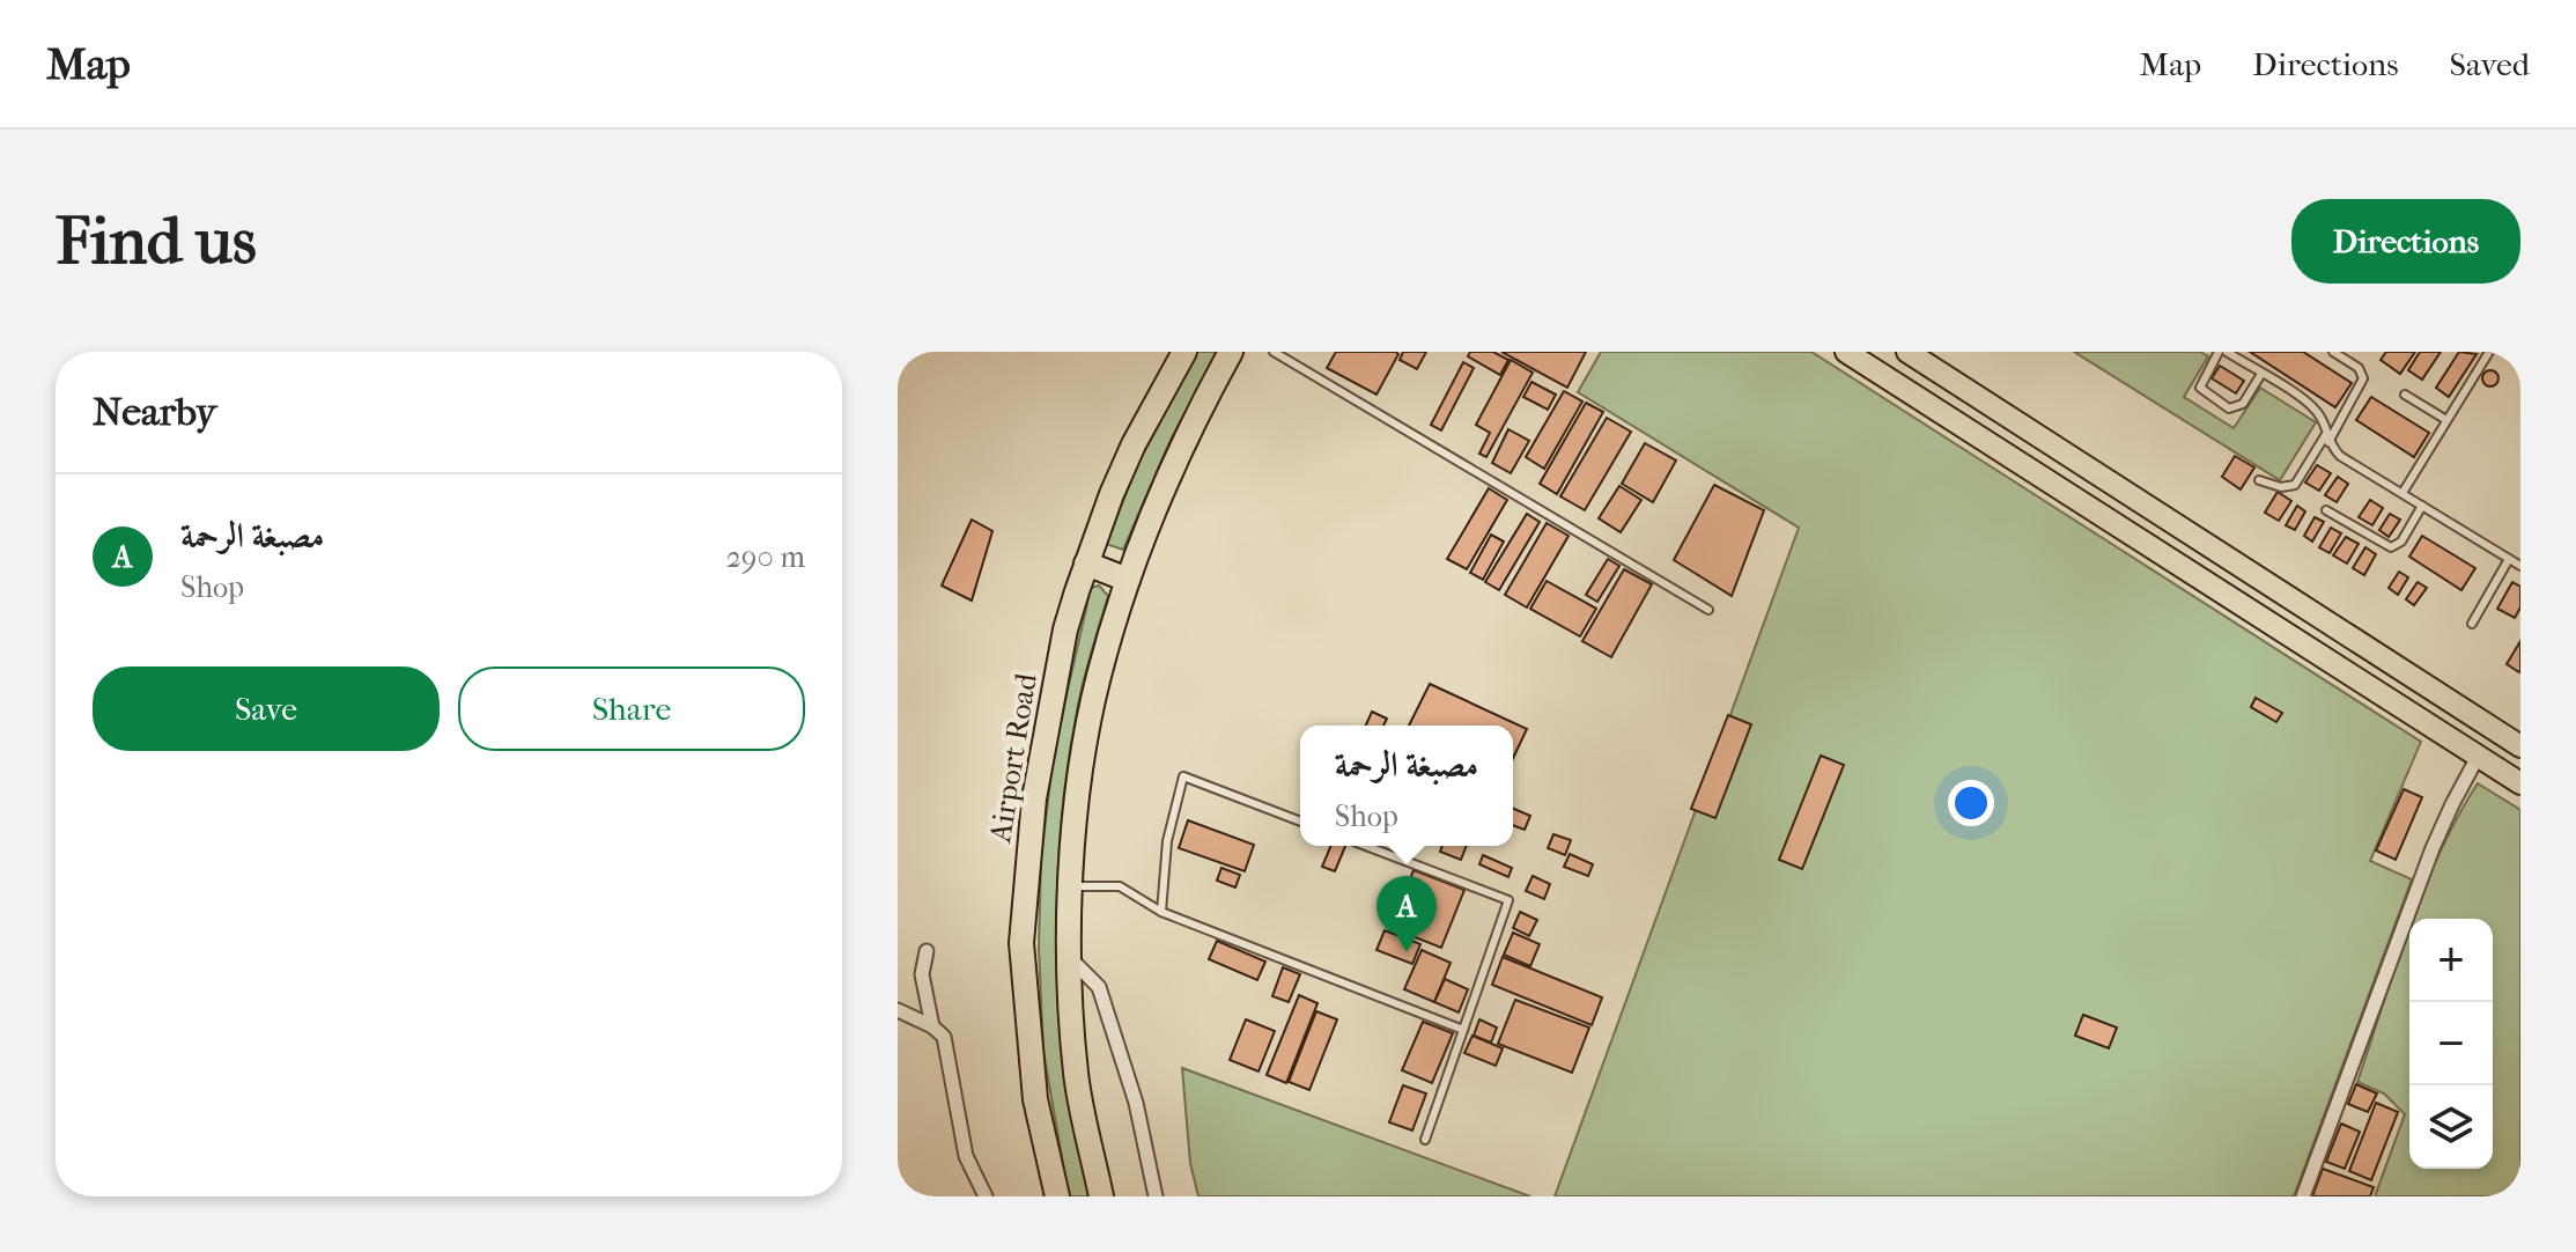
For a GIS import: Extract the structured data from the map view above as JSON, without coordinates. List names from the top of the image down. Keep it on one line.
{"streets":{"highway":["Airport Road"]},"page":{"header":"Map","nav":["Map","Directions","Saved"],"buttons":["Directions",["Save","Share"]],"title":"Find us","heading":"Nearby","list":[{"mark":"A","name":"مصبغة الرحمة","note":"Shop","value":"290 m"}],"popup":["مصبغة الرحمة","Shop"],"pins":"A","map_buttons":["+","−"]}}
